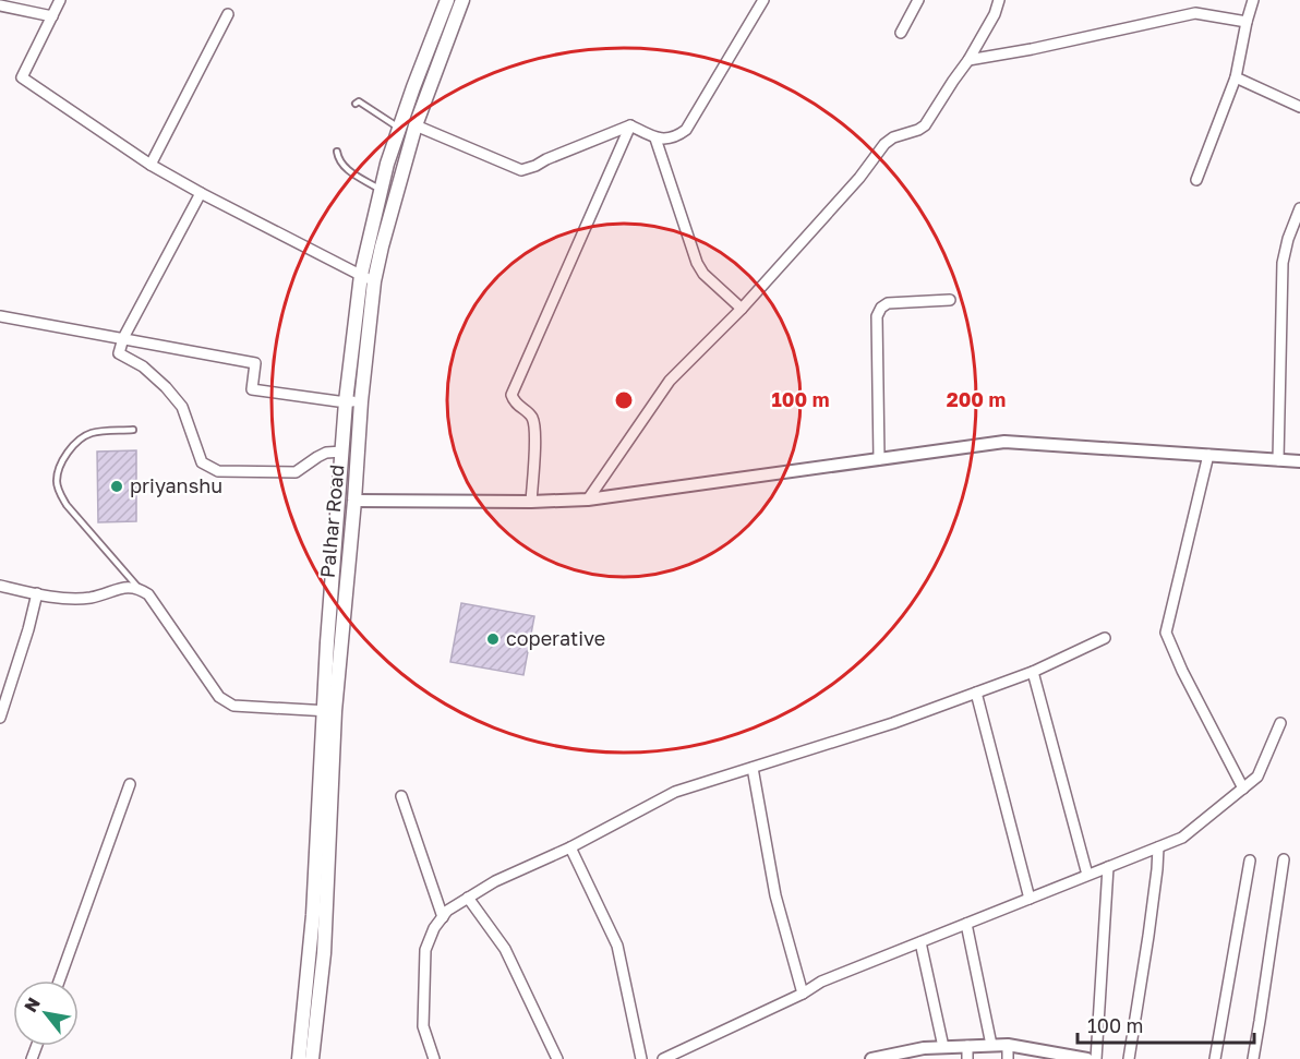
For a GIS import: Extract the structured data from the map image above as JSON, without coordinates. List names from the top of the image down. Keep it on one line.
{"streets":{"main road":["Palhar Road"]},"places":["priyanshu","coperative"],"scale_bar":"100 m","north":"top left","rings":["100 m","200 m"]}
